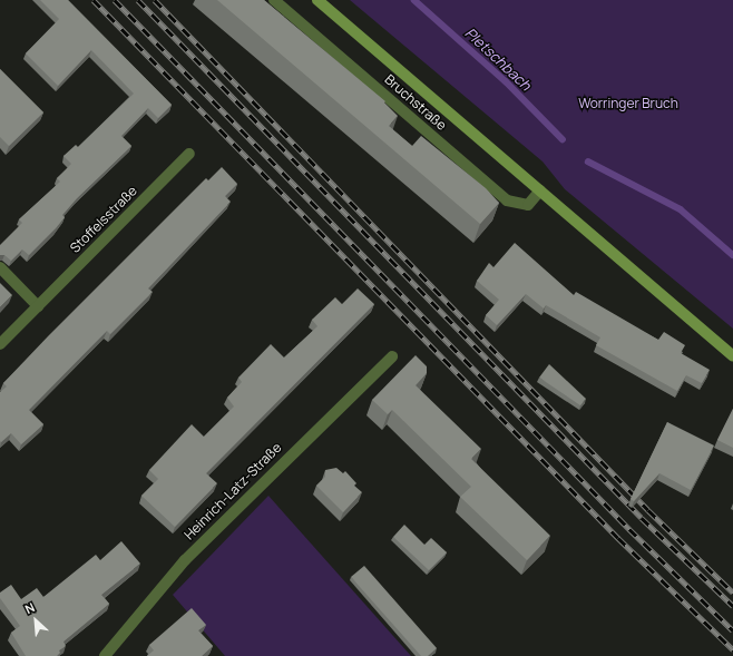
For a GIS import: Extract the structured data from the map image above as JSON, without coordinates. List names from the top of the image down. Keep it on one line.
{"streets":{"main road":["Bruchstraße"],"street":["Stoffelsstraße","Heinrich-Latz-Straße"]},"water":["Pletschbach"],"parks":["Worringer Bruch"],"north":"top left"}
